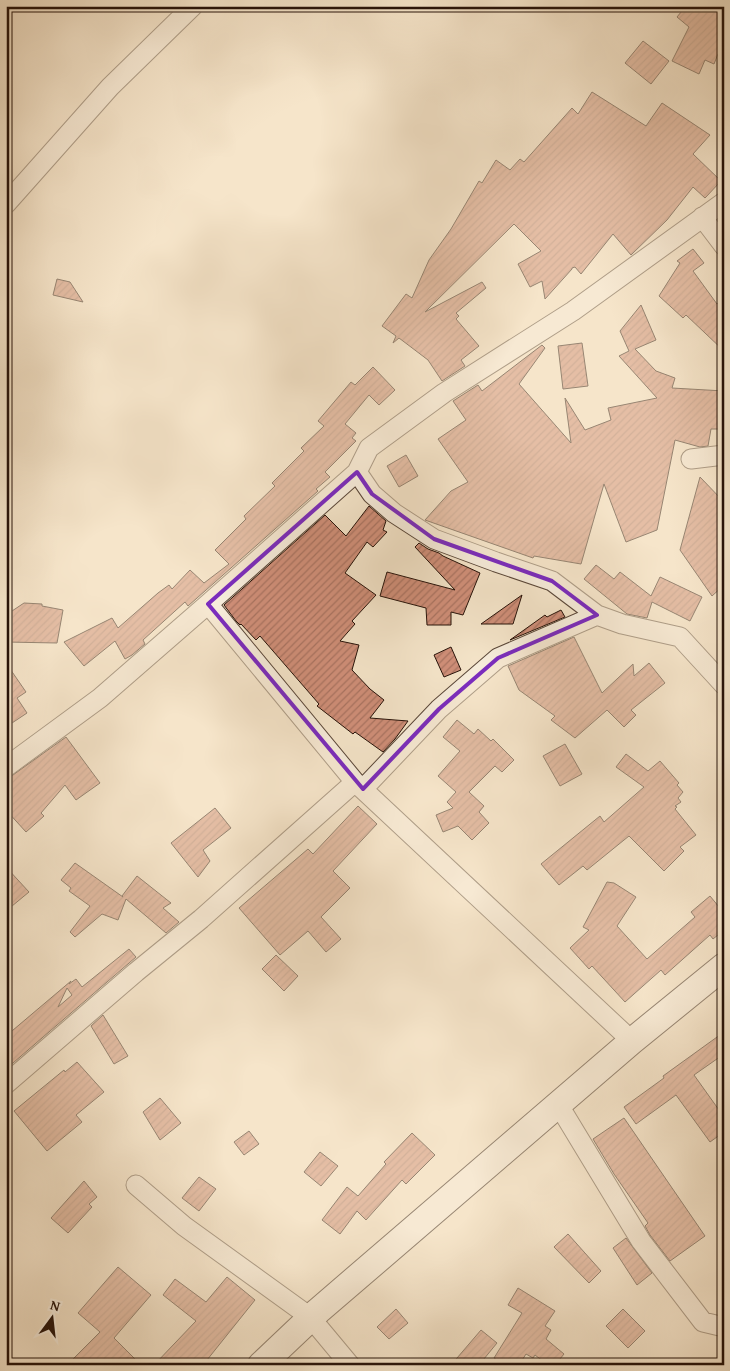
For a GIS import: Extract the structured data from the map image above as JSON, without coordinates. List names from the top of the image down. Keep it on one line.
{"north":"top"}
